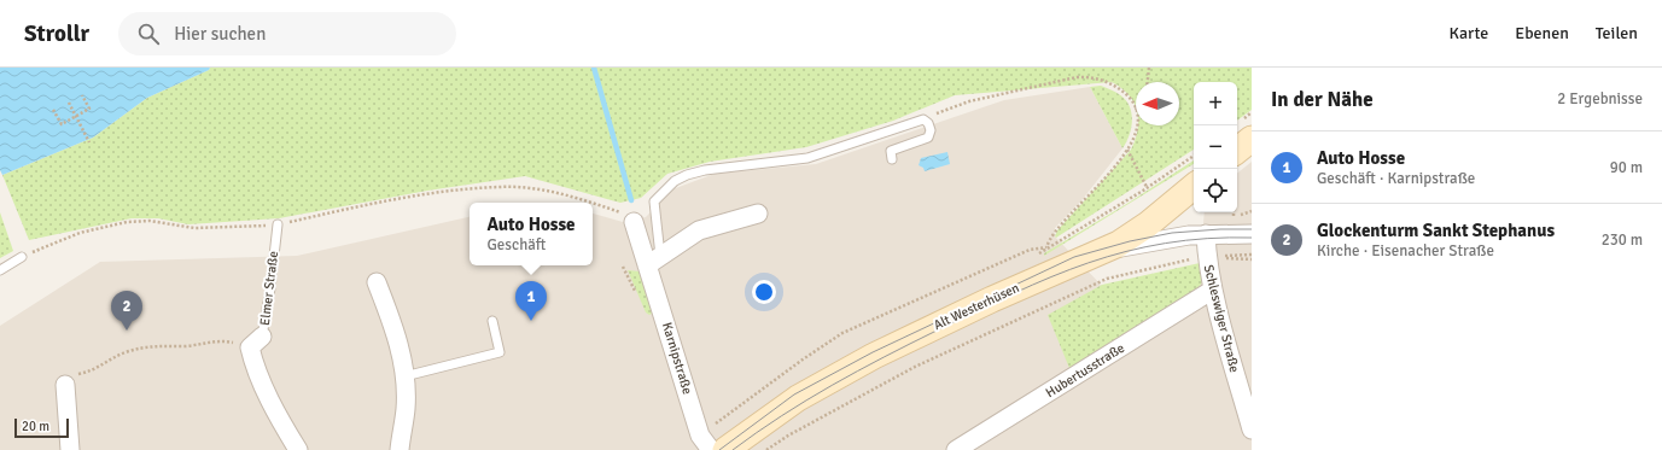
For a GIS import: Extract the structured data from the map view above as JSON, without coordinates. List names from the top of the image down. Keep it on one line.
{"streets":{"main road":["Alt Westerhüsen"],"street":["Elmer Straße","Schleswiger Straße","Karnipstraße","Hubertusstraße"]},"crossings":[["Alt Westerhüsen","Schleswiger Straße"],["Schleswiger Straße","Hubertusstraße"]],"scale_bar":"20 m","north":"left","page":{"header":"Strollr","search":"Hier suchen","nav":["Karte","Ebenen","Teilen"],"heading":["In der Nähe","2 Ergebnisse"],"map_buttons":["+","−"],"list":[{"mark":"1","name":"Auto Hosse","note":"Geschäft · Karnipstraße","value":"90 m"},{"mark":"2","name":"Glockenturm Sankt Stephanus","note":"Kirche · Eisenacher Straße","value":"230 m"}],"popup":["Auto Hosse","Geschäft"],"pins":["1","2"],"scale":"20 m"}}
